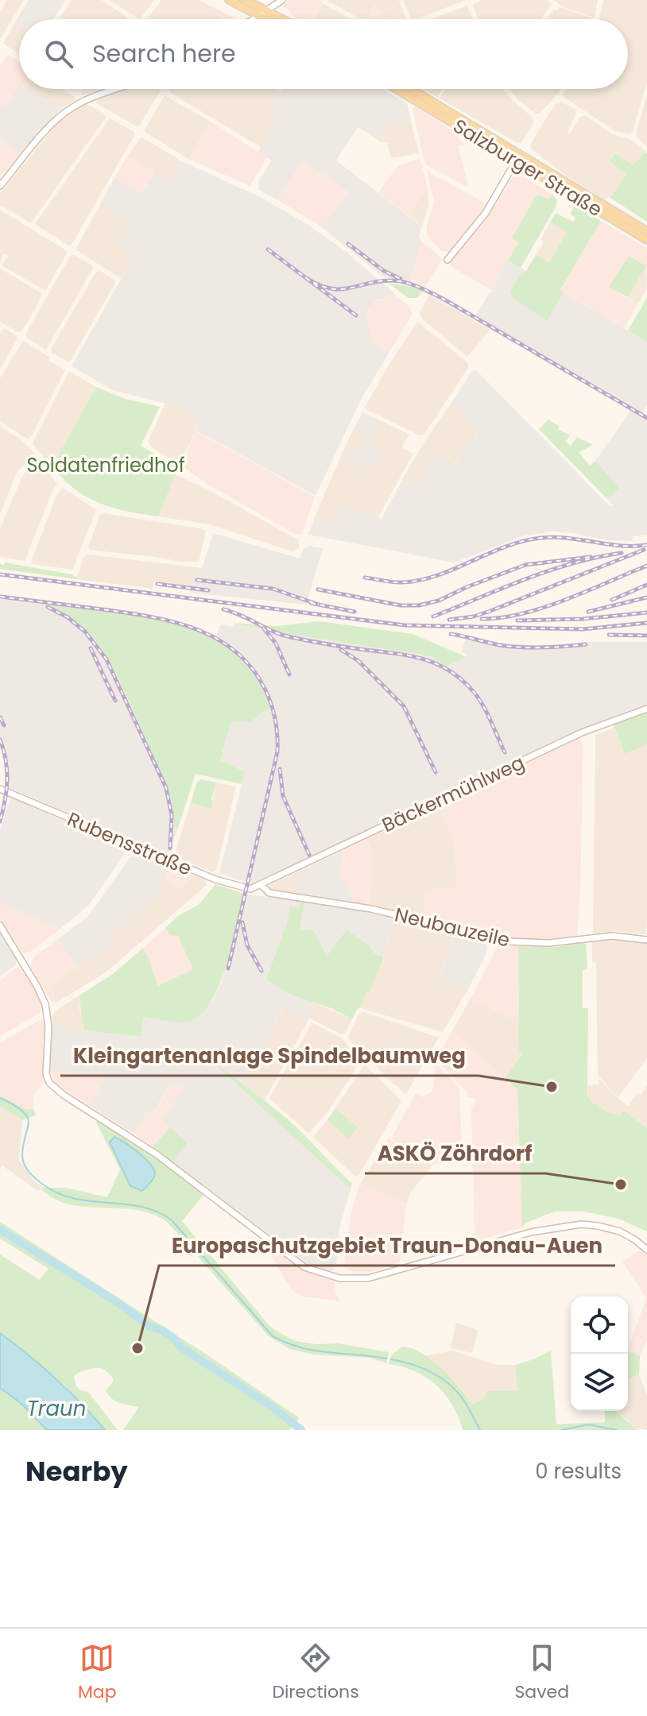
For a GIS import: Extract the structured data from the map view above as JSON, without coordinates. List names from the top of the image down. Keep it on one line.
{"streets":{"main road":["Salzburger Straße"],"street":["Bäckermühlweg","Rubensstraße","Neubauzeile"]},"crossings":[["Bäckermühlweg","Rubensstraße"],["Bäckermühlweg","Neubauzeile"],["Rubensstraße","Neubauzeile"]],"water":["Traun"],"parks":["Soldatenfriedhof"],"places":["Kleingartenanlage Spindelbaumweg","ASKÖ Zöhrdorf","Europaschutzgebiet Traun-Donau-Auen"],"page":{"search":"Search here","heading":["Nearby","0 results"],"nav":["Map","Directions","Saved"]}}
